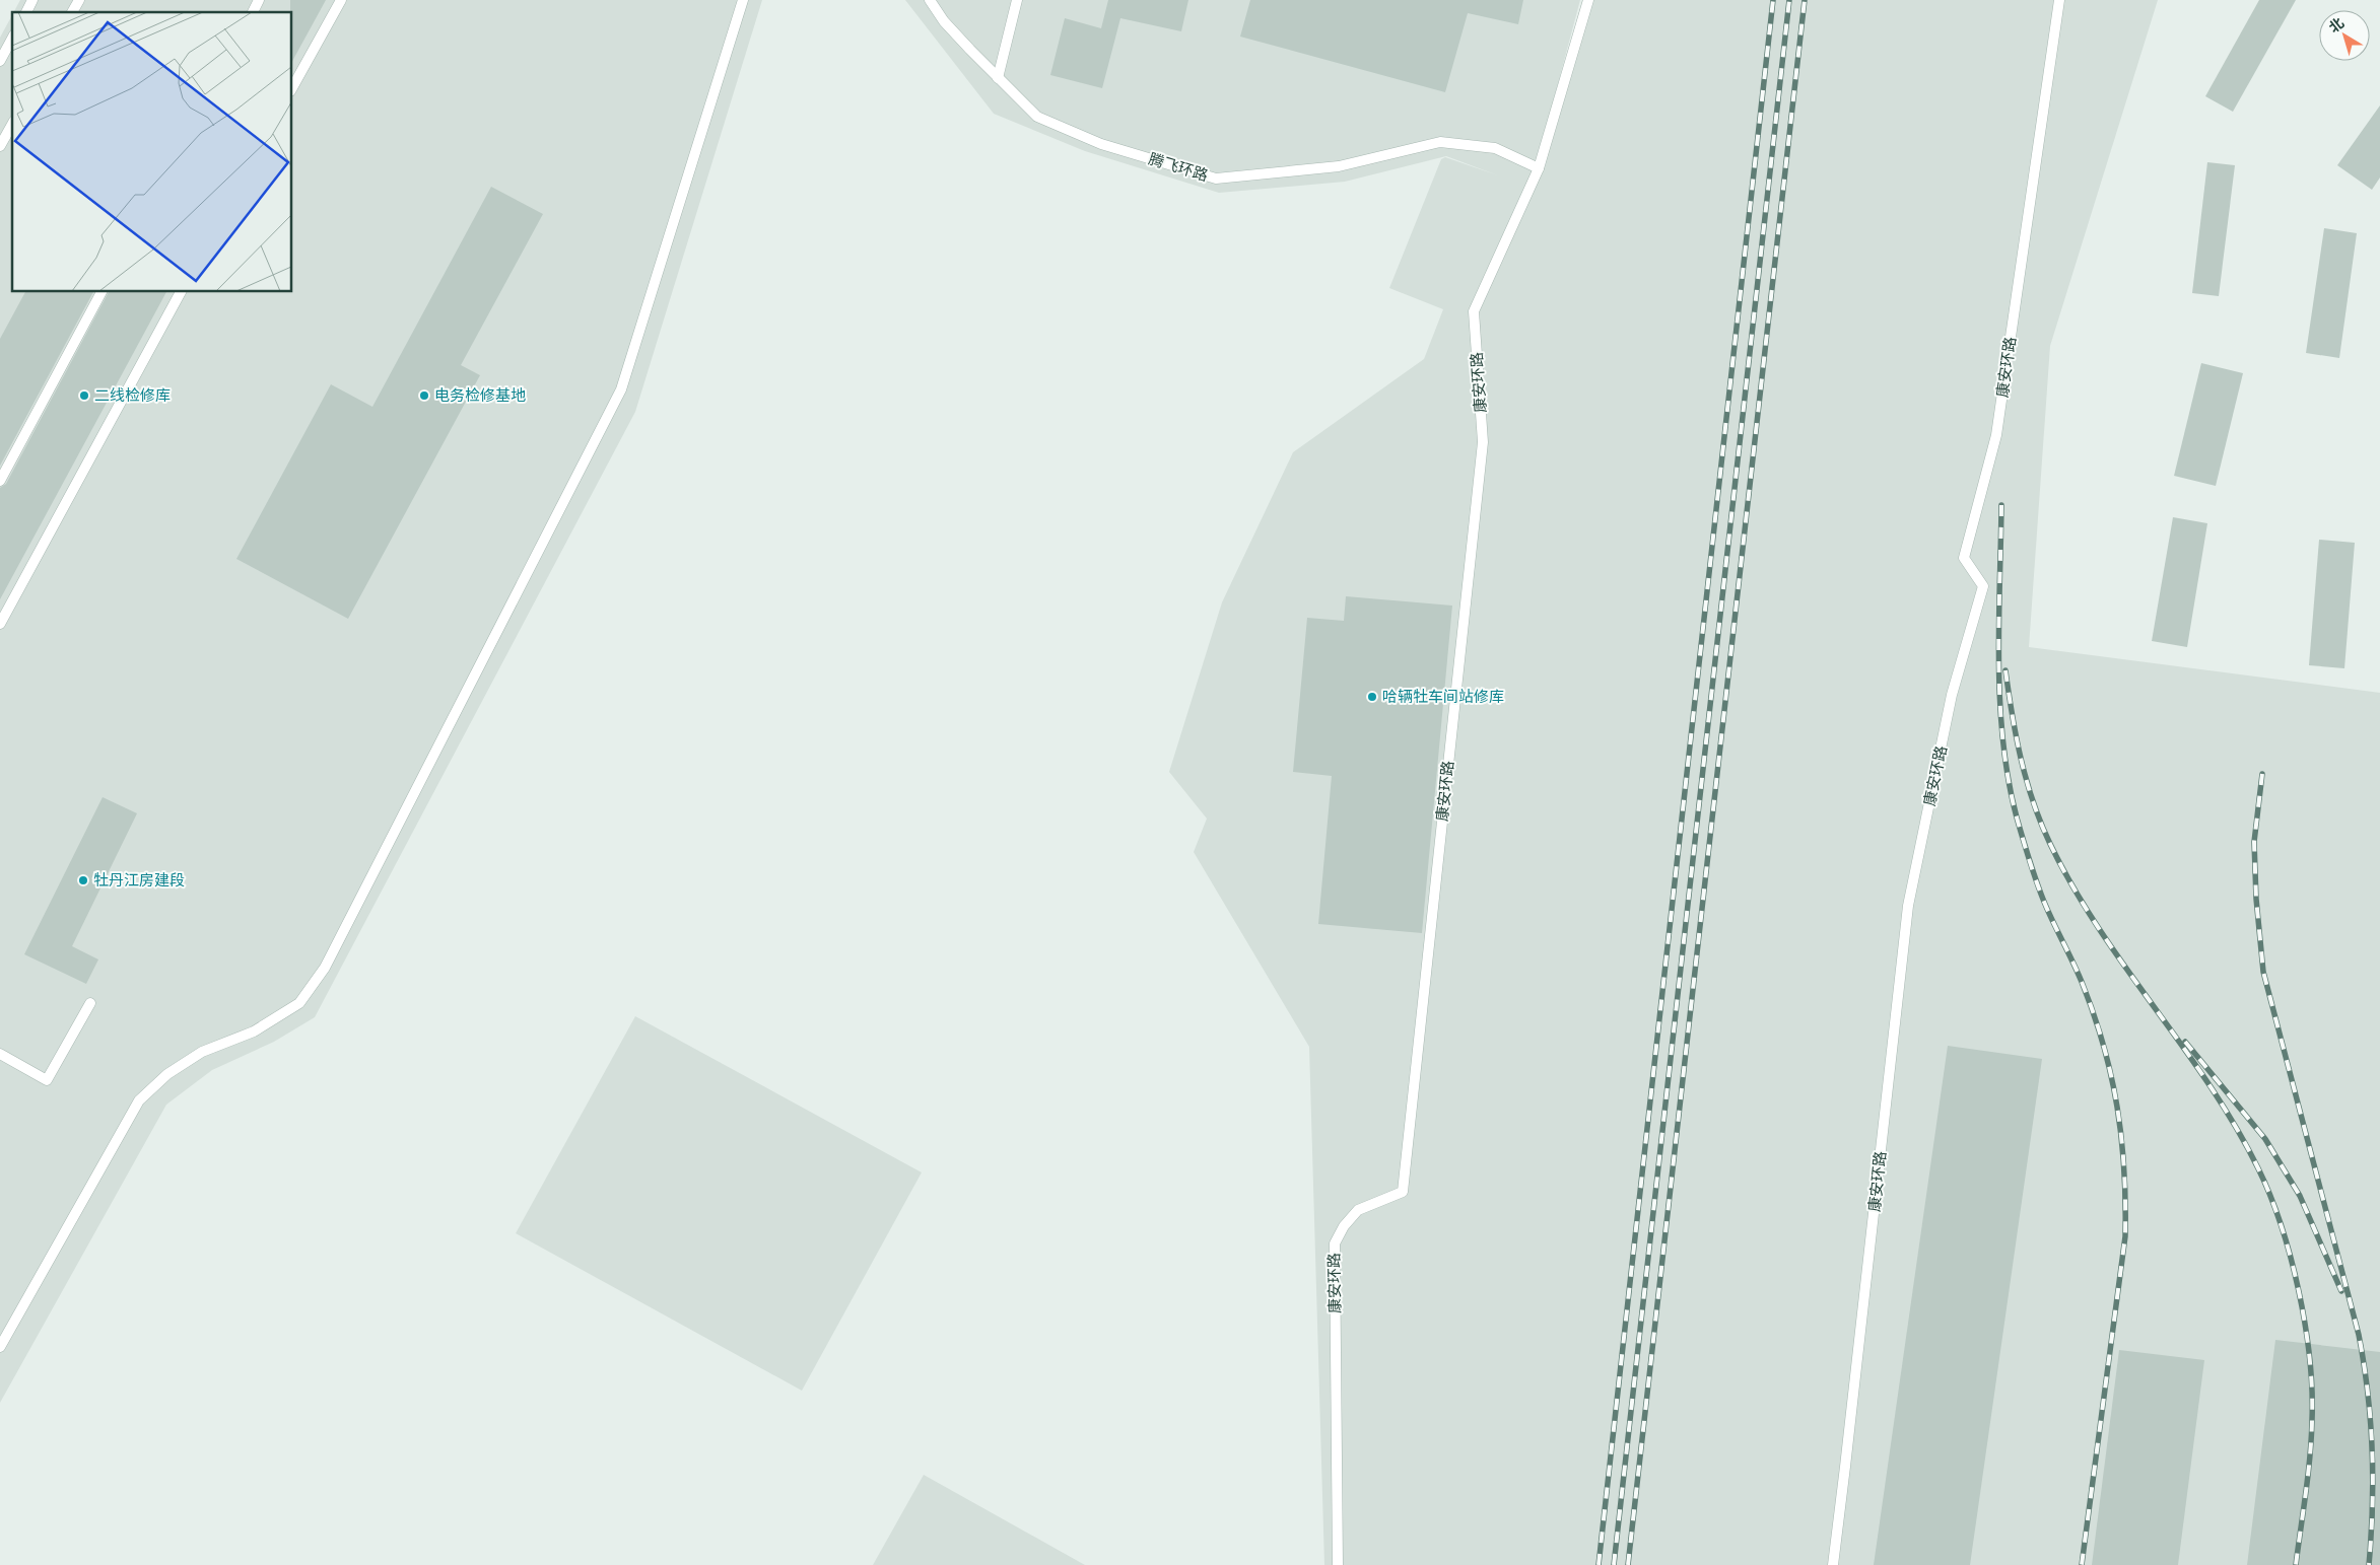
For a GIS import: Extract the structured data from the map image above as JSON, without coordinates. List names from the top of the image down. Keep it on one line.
{"streets":{"lane":["腾飞环路","康安环路"]},"crossings":[["腾飞环路","康安环路"]],"places":["二线检修库","电务检修基地","哈辆牡车间站修库","牡丹江房建段"],"north":"top left"}
